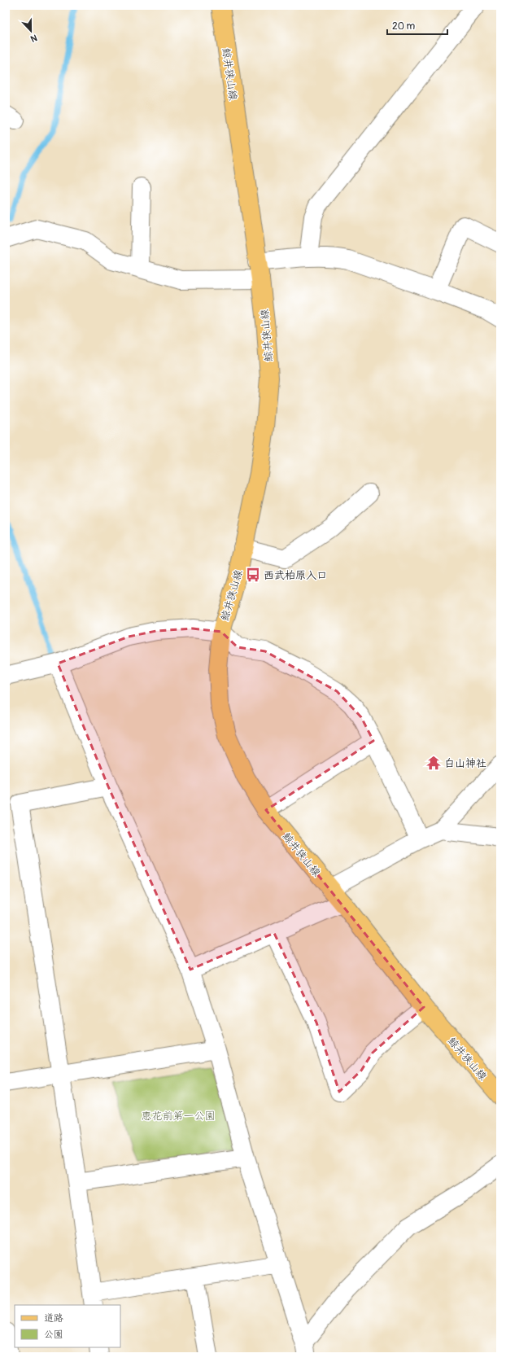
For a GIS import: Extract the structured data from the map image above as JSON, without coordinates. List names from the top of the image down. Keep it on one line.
{"streets":{"main road":["鯨井狭山線"]},"parks":["恵花前第一公園"],"places":{"bus stop":["西武柏原入口"],"temple":["白山神社"]},"legend":["道路","公園"],"scale_bar":"20 m","north":"bottom"}
